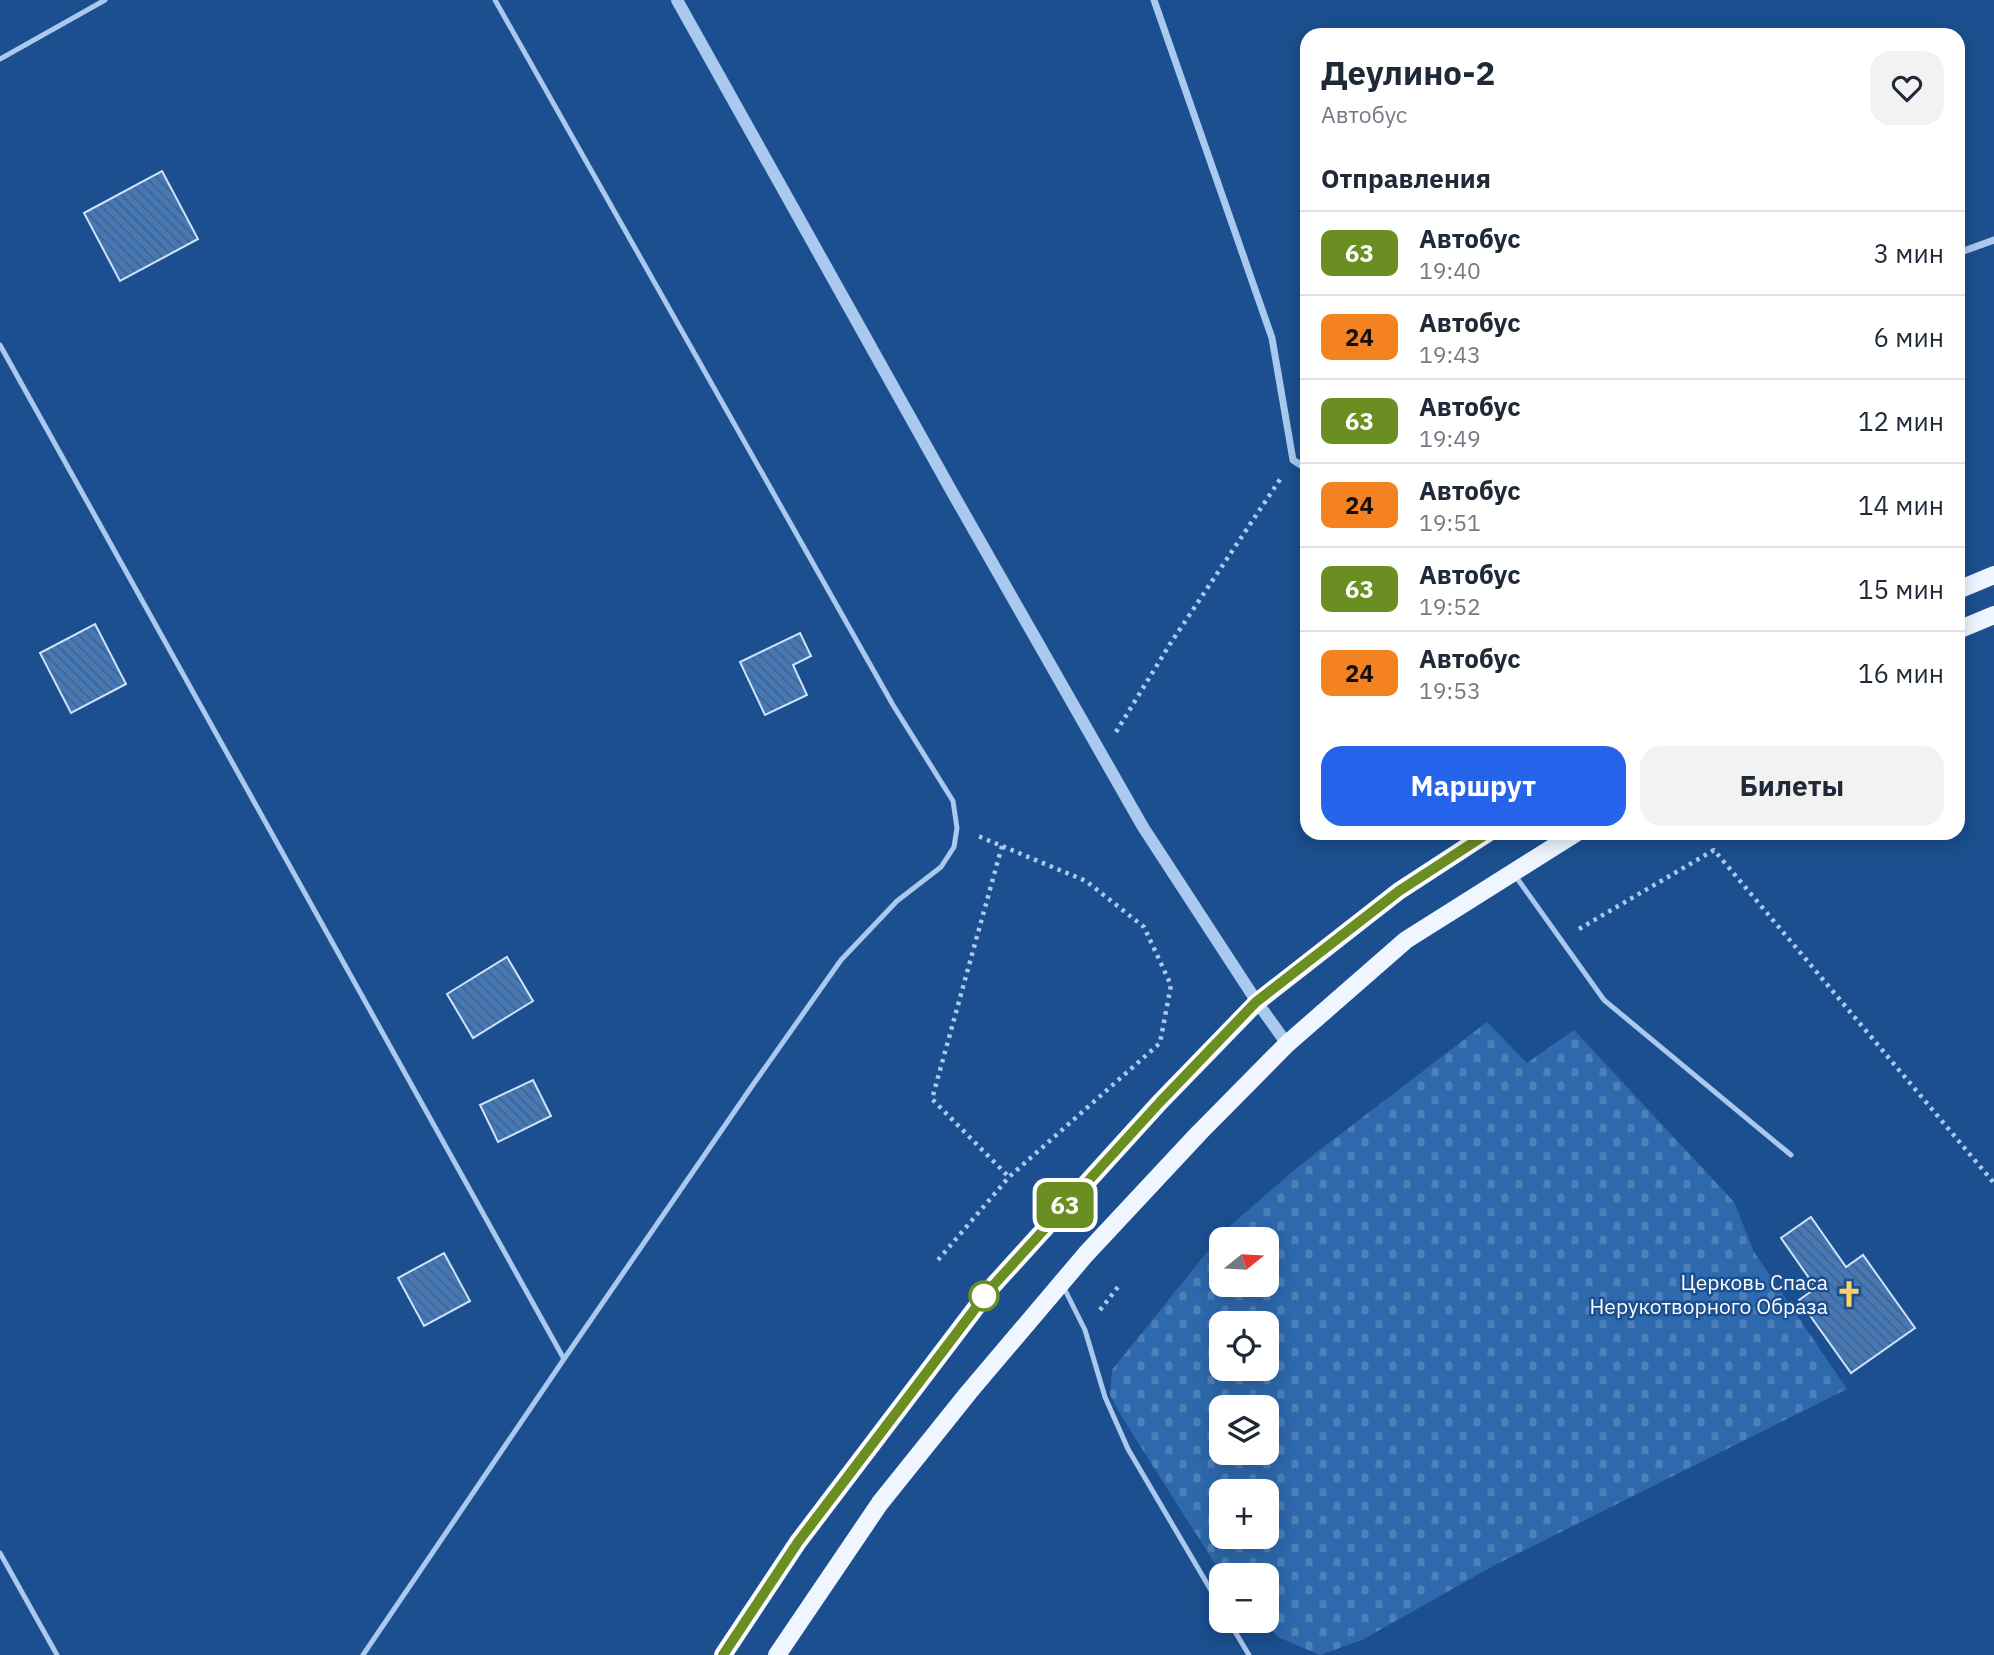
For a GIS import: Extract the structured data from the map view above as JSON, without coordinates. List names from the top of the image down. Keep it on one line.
{"places":{"church":["Церковь Спаса Нерукотворного Образа"]},"lines":["bus line 63"],"north":"right","page":{"on_map":"63","heading":[["Деулино-2","Автобус"],"Отправления"],"list":[{"mark":"63","name":"Автобус","note":"19:40","value":"3 мин"},{"mark":"24","name":"Автобус","note":"19:43","value":"6 мин"},{"mark":"63","name":"Автобус","note":"19:49","value":"12 мин"},{"mark":"24","name":"Автобус","note":"19:51","value":"14 мин"},{"mark":"63","name":"Автобус","note":"19:52","value":"15 мин"},{"mark":"24","name":"Автобус","note":"19:53","value":"16 мин"}],"buttons":["Маршрут","Билеты"],"map_buttons":["+","−"]}}
